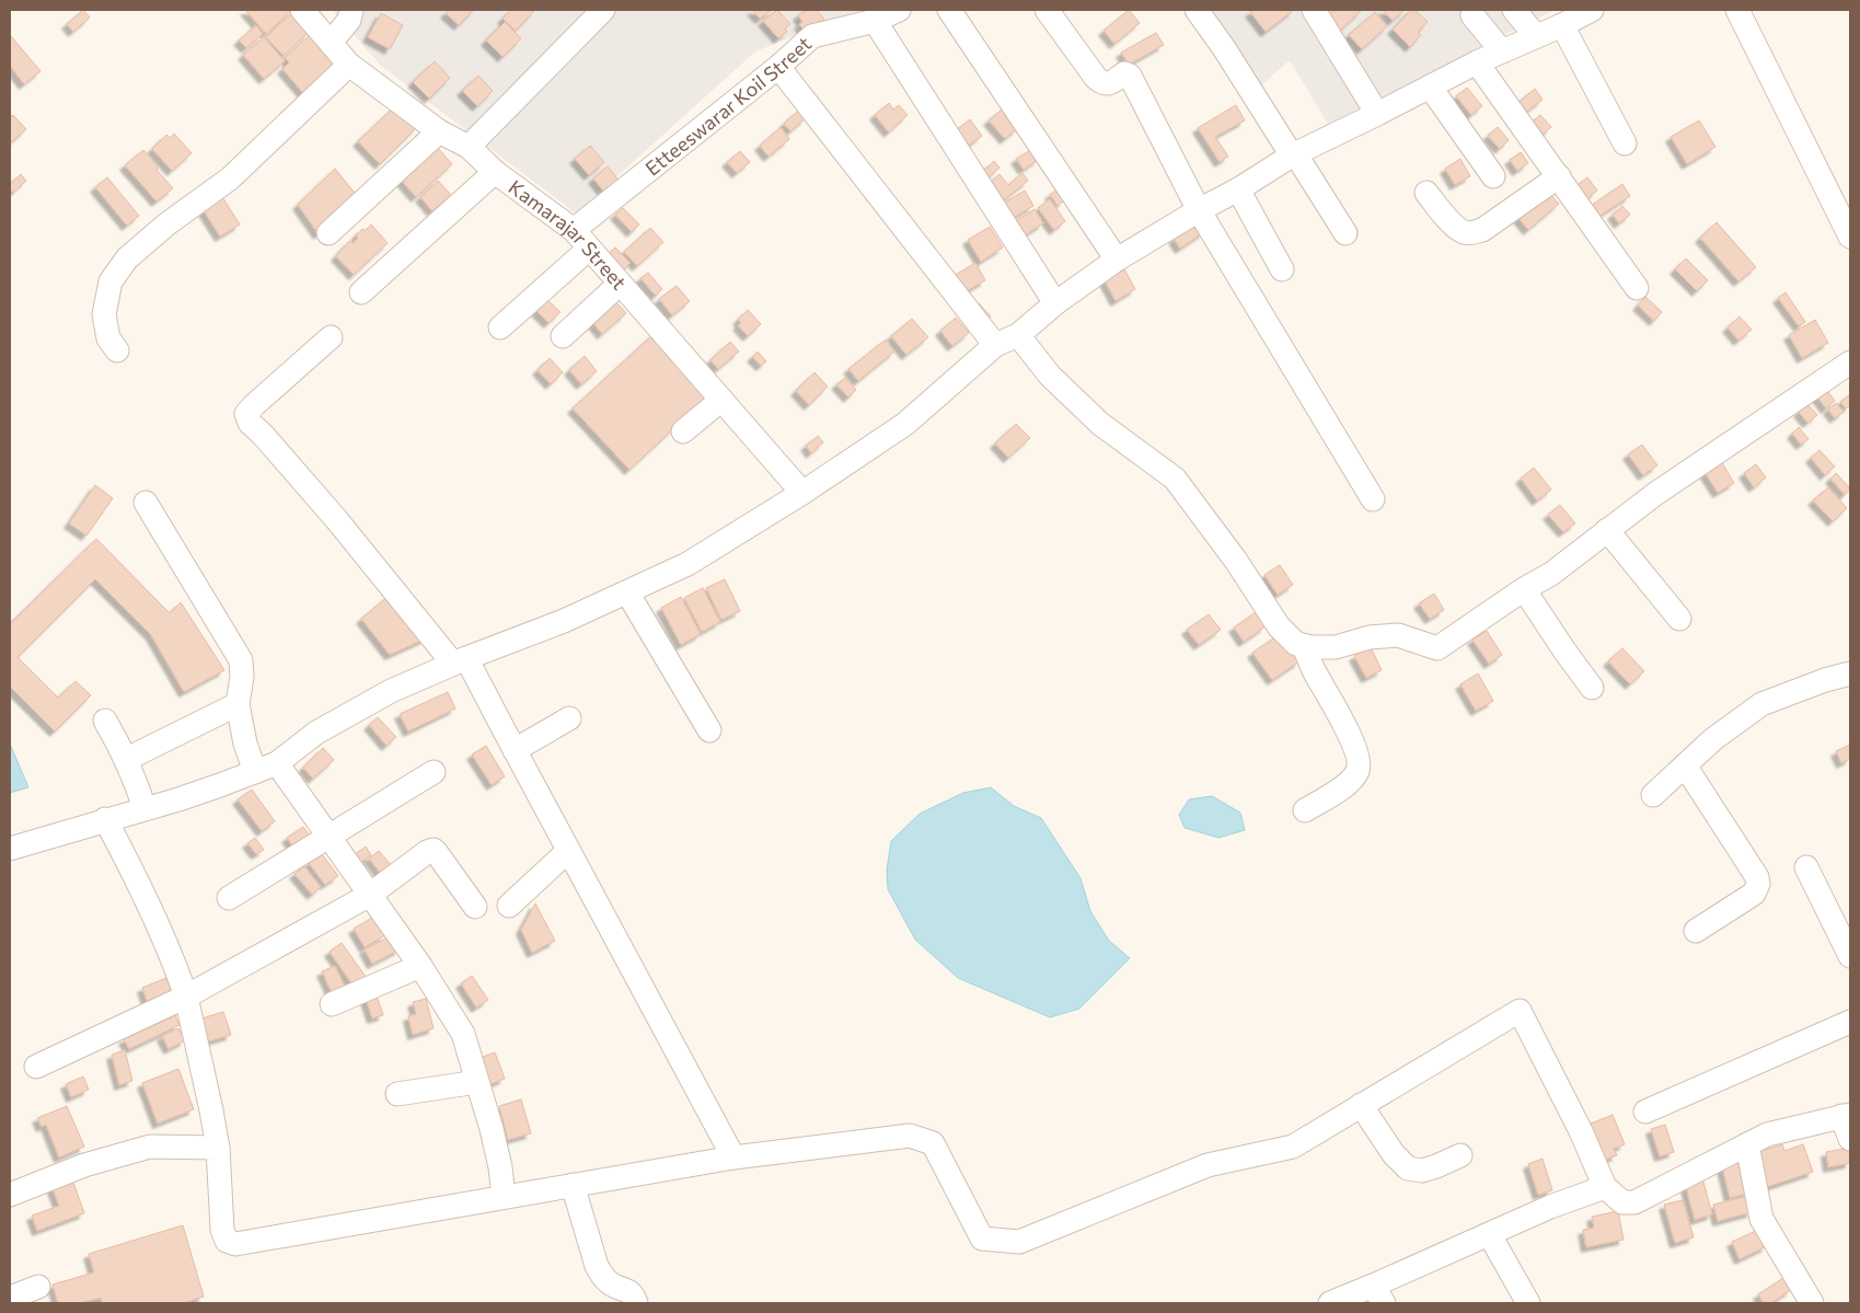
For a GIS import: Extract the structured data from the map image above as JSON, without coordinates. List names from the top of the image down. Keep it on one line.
{"streets":{"street":["Etteeswarar Koil Street","Kamarajar Street"]},"crossings":[["Etteeswarar Koil Street","Kamarajar Street"]]}
